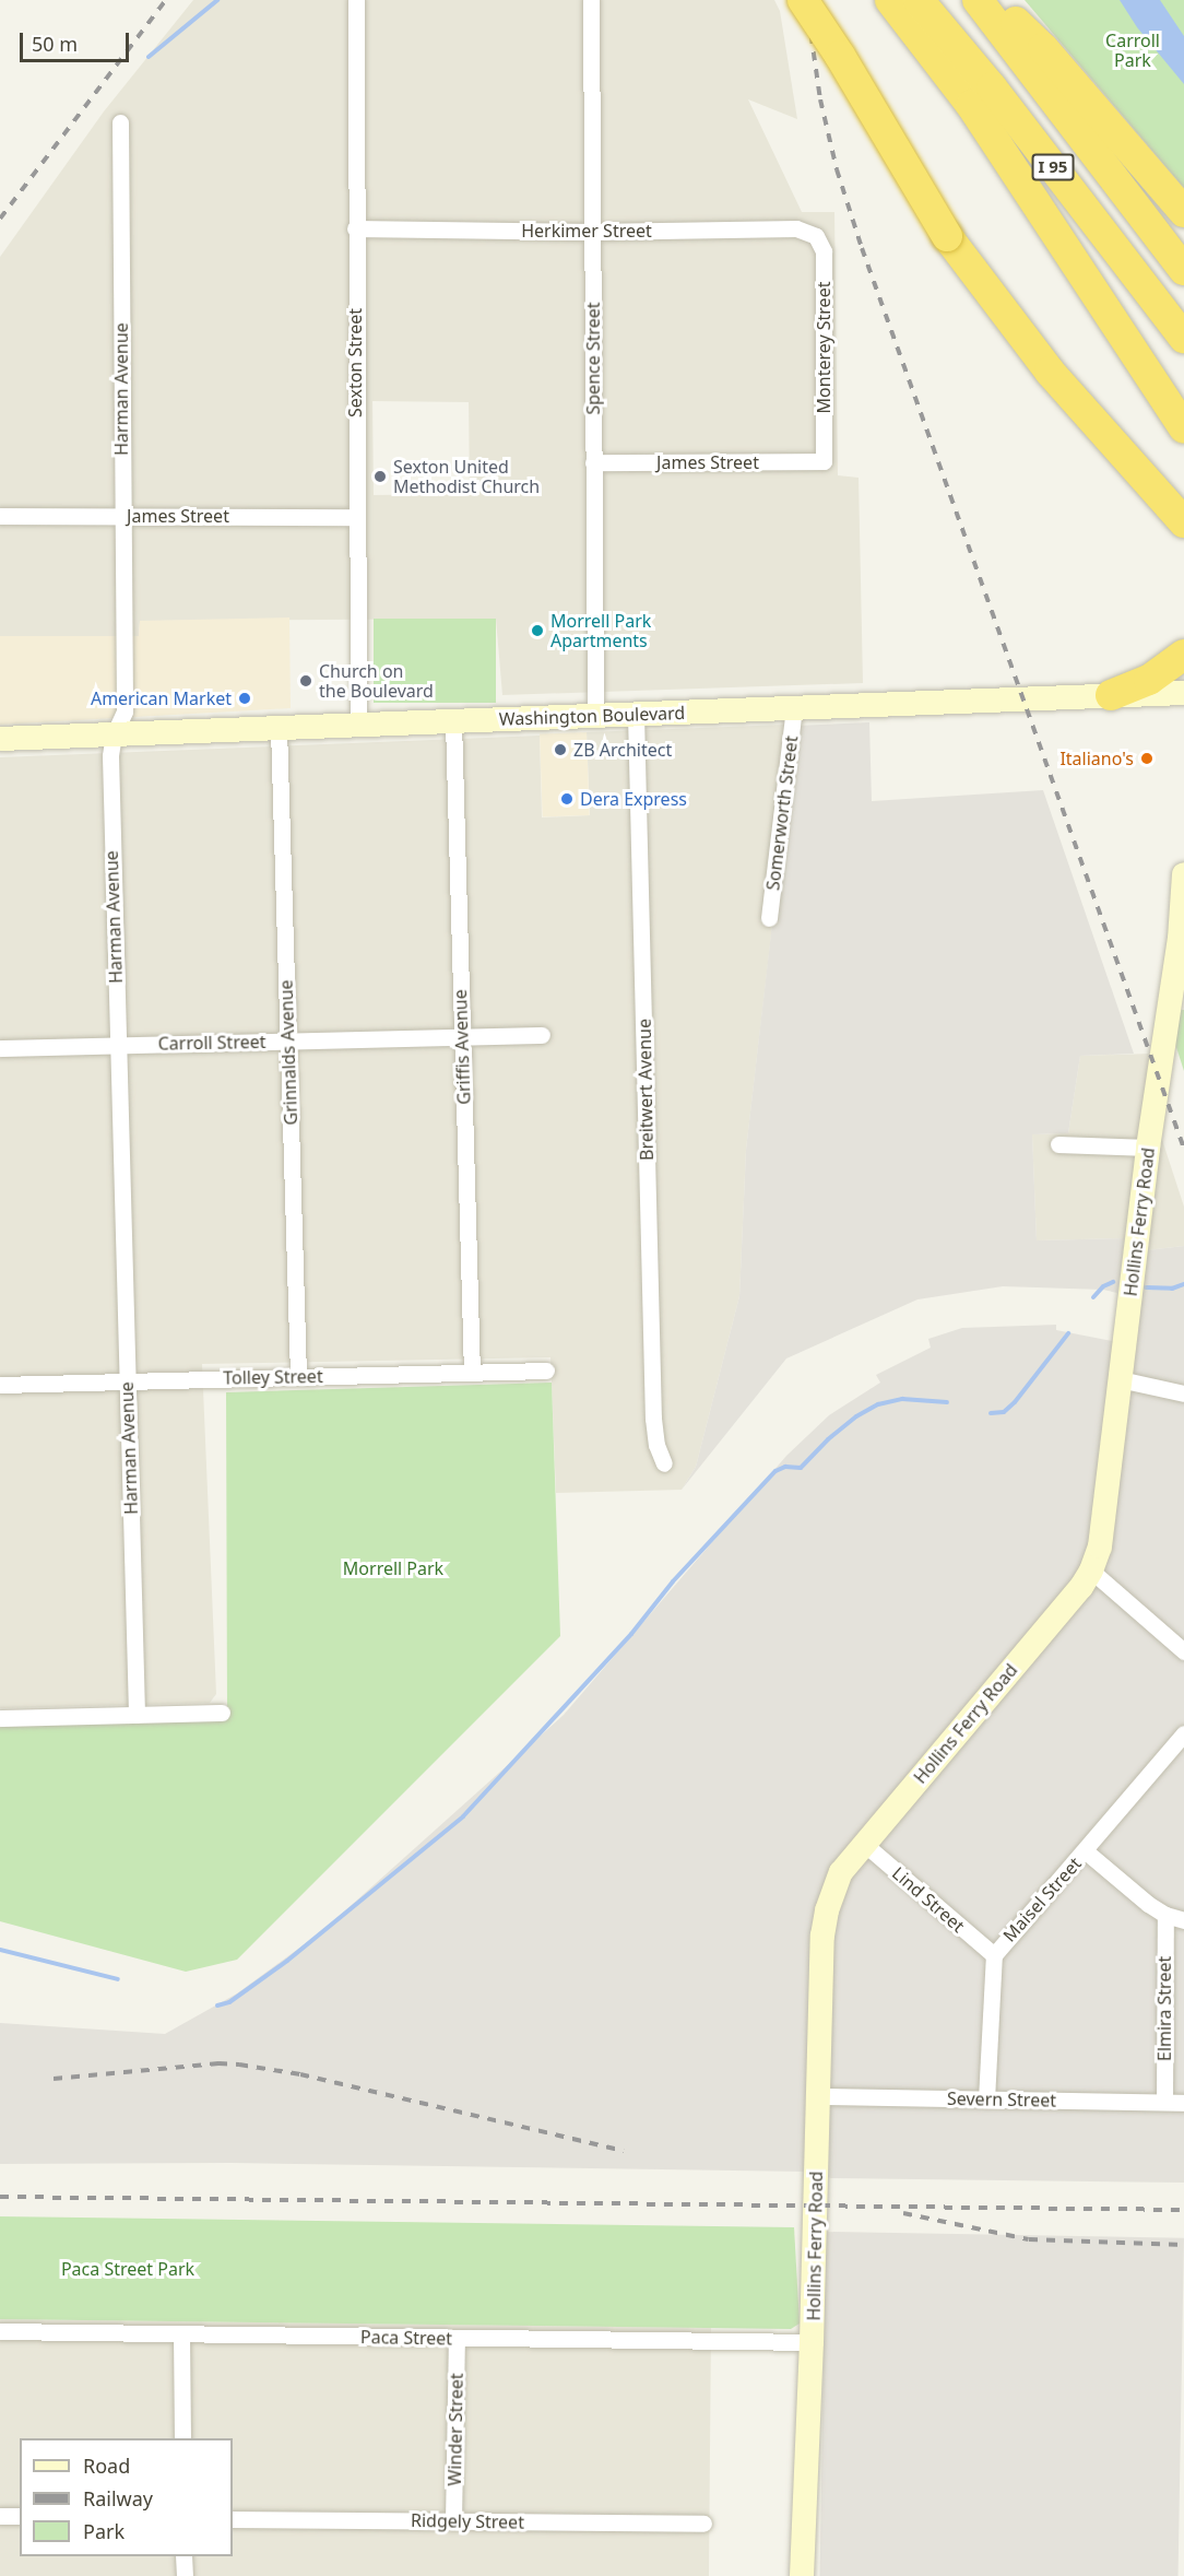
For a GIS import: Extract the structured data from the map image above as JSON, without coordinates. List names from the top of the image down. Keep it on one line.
{"streets":{"highway":["I 95"],"street":["Herkimer Street","Monterey Street","Spence Street","Sexton Street","Harman Avenue","James Street","Washington Boulevard","Somerworth Street","Carroll Street","Griffis Avenue","Grinnalds Avenue","Breitwert Avenue","Hollins Ferry Road","Tolley Street","Lind Street","Maisel Street","Elmira Street","Severn Street","Paca Street","Winder Street","Ridgely Street"]},"crossings":[["Herkimer Street","Monterey Street"],["Herkimer Street","Spence Street"],["Herkimer Street","Sexton Street"],["Monterey Street","James Street"],["Spence Street","James Street"],["Spence Street","Washington Boulevard"],["Sexton Street","James Street"],["Sexton Street","Washington Boulevard"],["Harman Avenue","James Street"],["Harman Avenue","Washington Boulevard"],["Harman Avenue","Carroll Street"],["Harman Avenue","Tolley Street"],["Washington Boulevard","Somerworth Street"],["Washington Boulevard","Griffis Avenue"],["Washington Boulevard","Grinnalds Avenue"],["Washington Boulevard","Breitwert Avenue"],["Carroll Street","Griffis Avenue"],["Carroll Street","Grinnalds Avenue"],["Griffis Avenue","Tolley Street"],["Grinnalds Avenue","Tolley Street"],["Hollins Ferry Road","Lind Street"],["Hollins Ferry Road","Severn Street"],["Hollins Ferry Road","Paca Street"],["Lind Street","Maisel Street"],["Maisel Street","Severn Street"],["Elmira Street","Severn Street"],["Paca Street","Winder Street"],["Winder Street","Ridgely Street"]],"parks":["Carroll Park","Morrell Park","Paca Street Park"],"places":["Sexton United Methodist Church","Morrell Park Apartments","Church on the Boulevard","American Market","ZB Architect","Italiano's","Dera Express"],"legend":["Road","Railway","Park"],"scale_bar":"50 m"}
